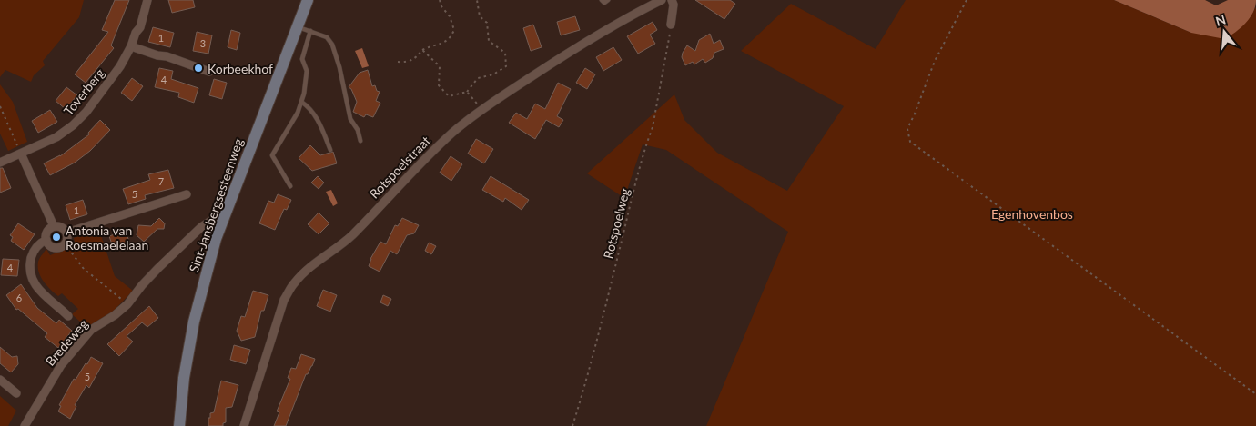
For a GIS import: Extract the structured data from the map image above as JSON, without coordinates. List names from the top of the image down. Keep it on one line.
{"streets":{"main road":["Sint-Jansbergsesteenweg"],"street":["Toverberg","Rotspoelstraat","Bredeweg"],"path":["Rotspoelweg"]},"crossings":[["Sint-Jansbergsesteenweg","Bredeweg"]],"parks":["Egenhovenbos"],"places":["Korbeekhof","Antonia van Roesmaelelaan"],"house_numbers":["1","3","4","7","5","1","4","6","5"],"north":"top"}
